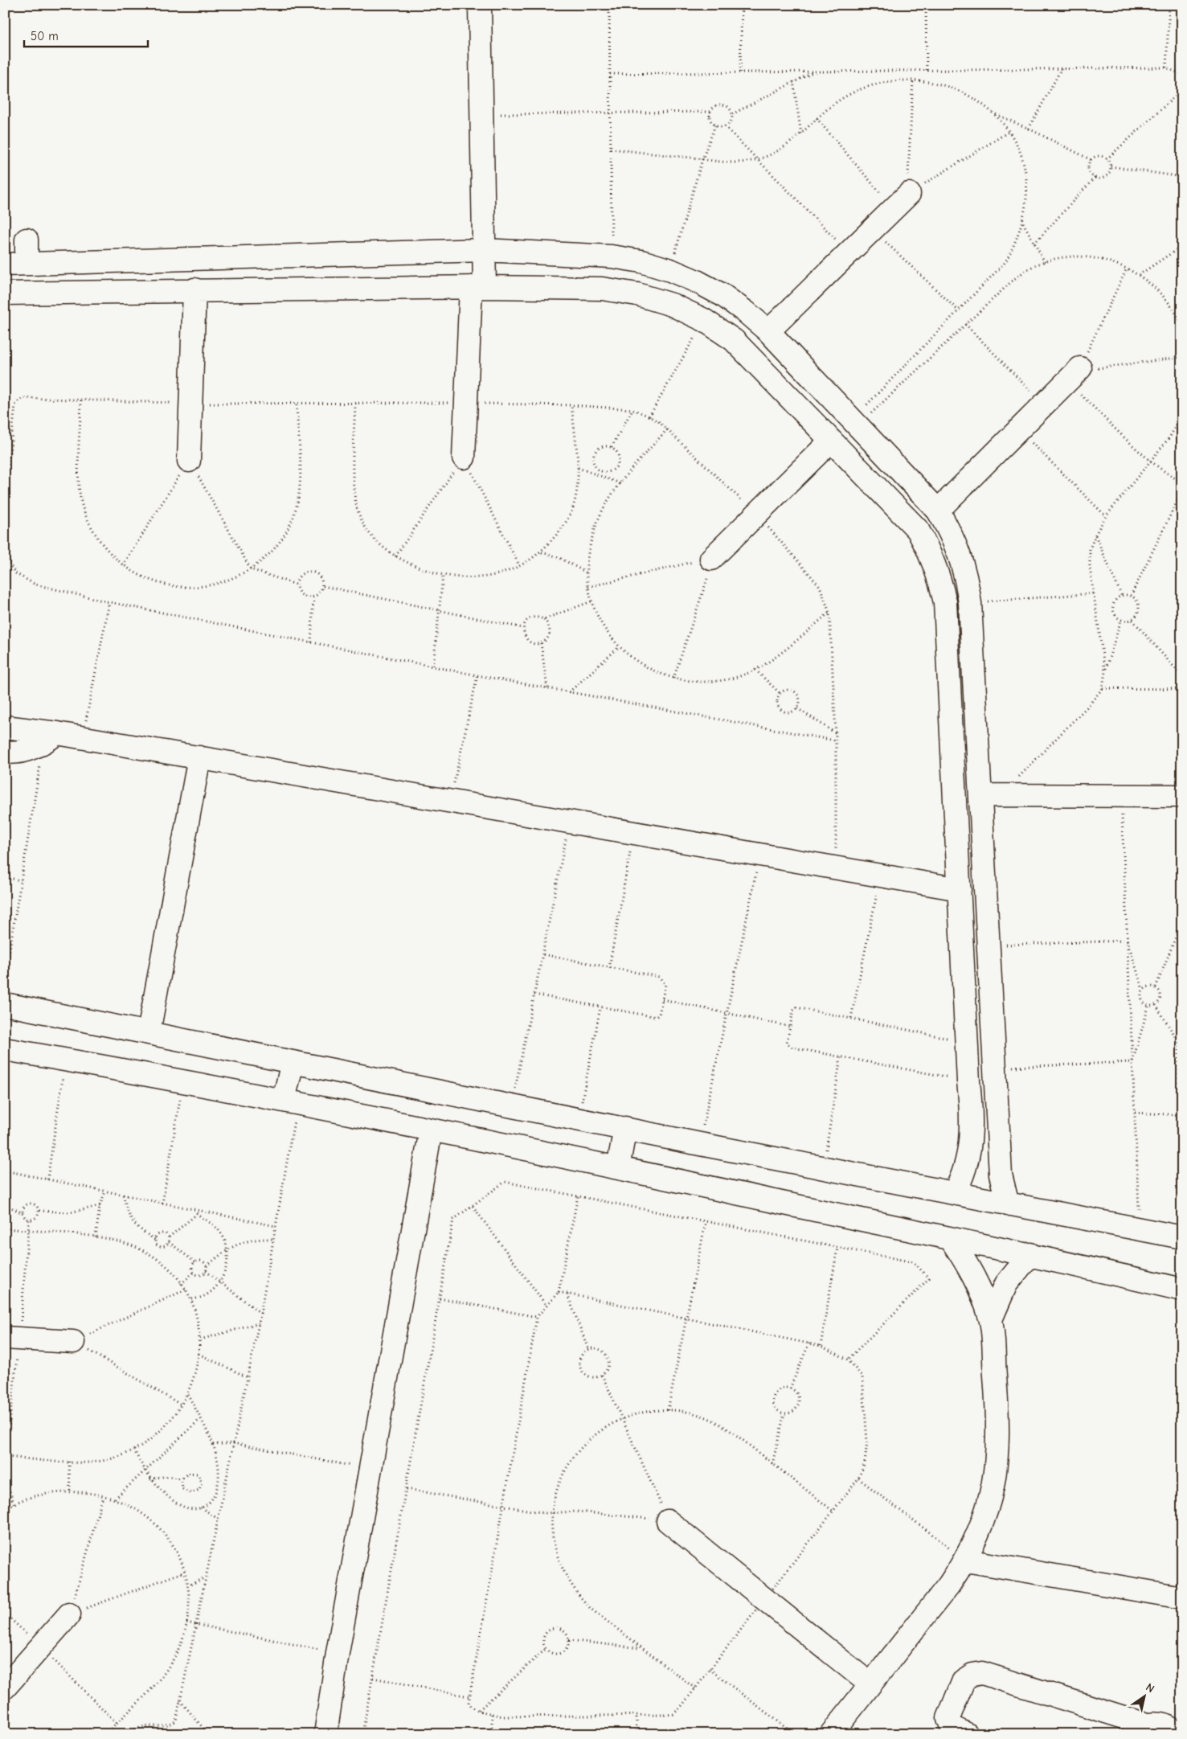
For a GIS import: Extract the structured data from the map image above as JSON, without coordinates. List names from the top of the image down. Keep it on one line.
{"scale_bar":"50 m","north":"top right"}
